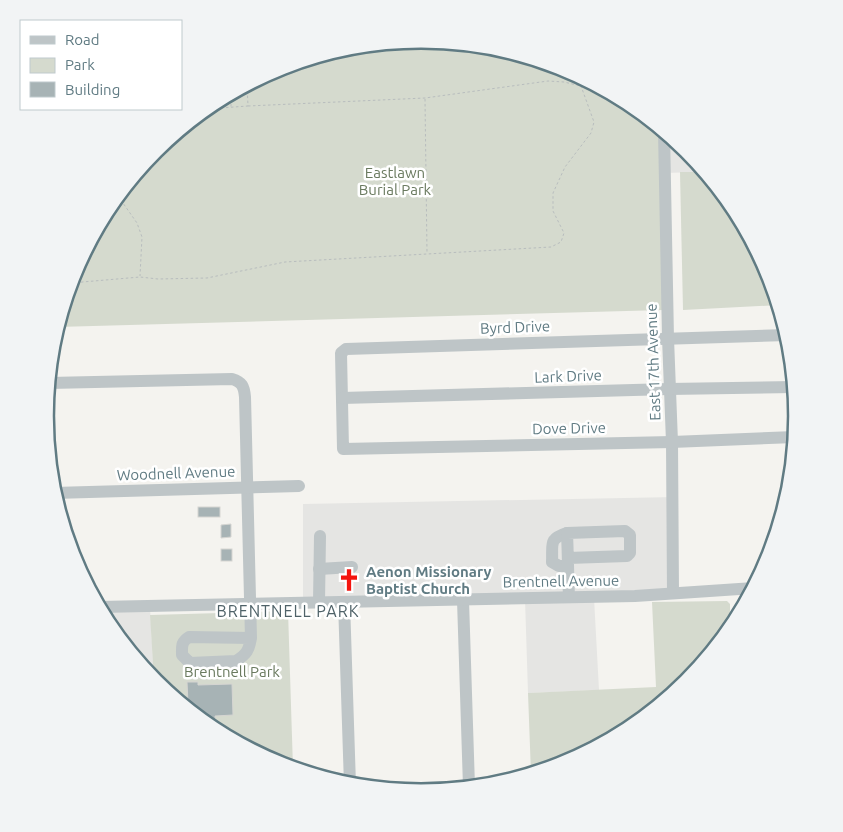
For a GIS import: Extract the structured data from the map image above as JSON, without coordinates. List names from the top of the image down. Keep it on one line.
{"streets":{"street":["Byrd Drive","East 17th Avenue","Lark Drive","Dove Drive","Woodnell Avenue","Brentnell Avenue"]},"crossings":[["Byrd Drive","East 17th Avenue"],["Byrd Drive","Lark Drive"],["Byrd Drive","Dove Drive"],["East 17th Avenue","Lark Drive"],["East 17th Avenue","Dove Drive"],["East 17th Avenue","Brentnell Avenue"]],"districts":["BRENTNELL PARK"],"parks":["Eastlawn Burial Park","Brentnell Park"],"places":{"church":["Aenon Missionary Baptist Church"]},"legend":["Road","Park","Building"]}
